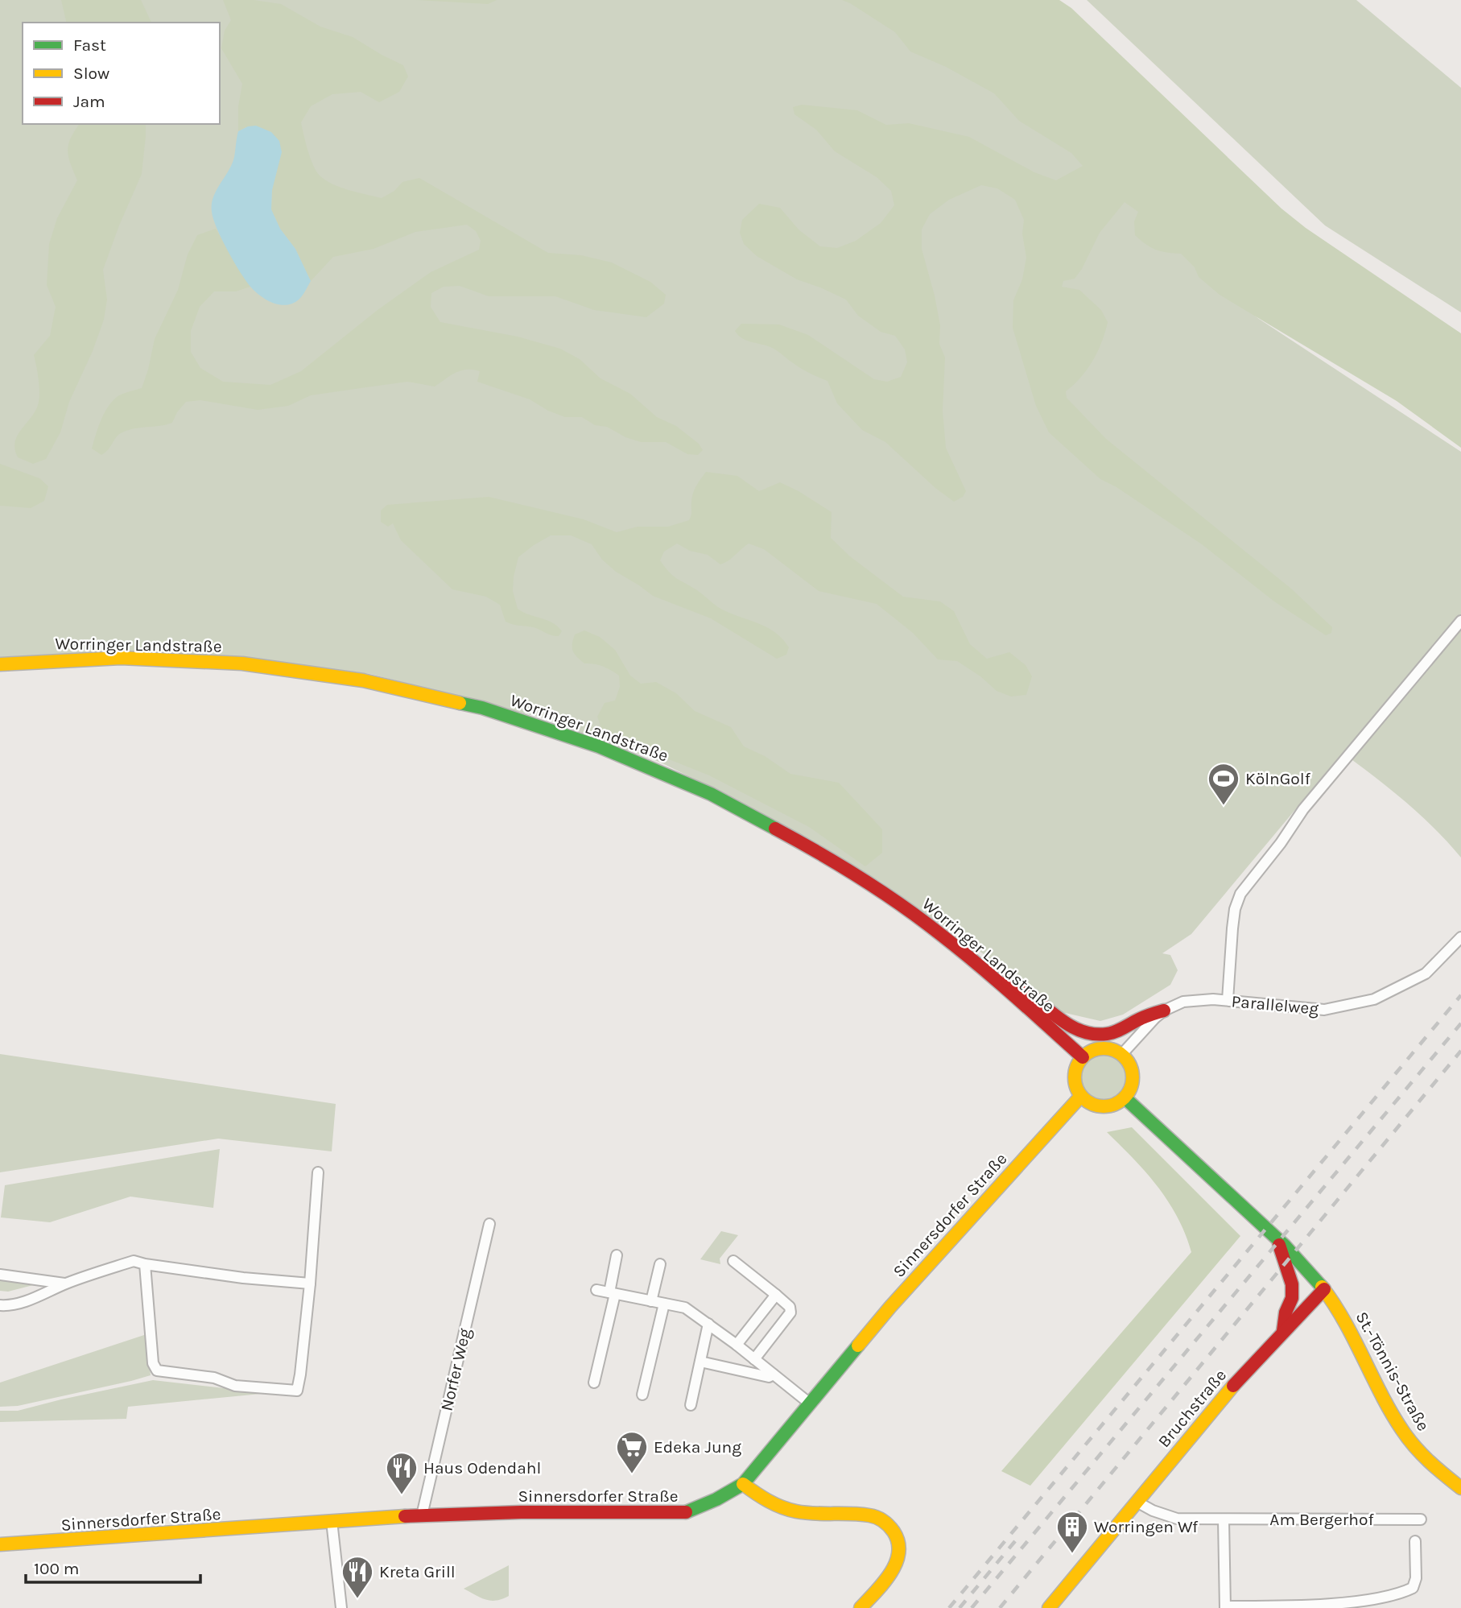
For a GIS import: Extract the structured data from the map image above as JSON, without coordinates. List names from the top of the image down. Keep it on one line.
{"streets":{"main road":["Worringer Landstraße","Sinnersdorfer Straße","St.-Tönnis-Straße","Bruchstraße"],"street":["Parallelweg","Norfer Weg","Am Bergerhof"]},"crossings":[["Worringer Landstraße","Parallelweg"],["Worringer Landstraße","Sinnersdorfer Straße"],["Parallelweg","Sinnersdorfer Straße"],["Sinnersdorfer Straße","Norfer Weg"],["St.-Tönnis-Straße","Bruchstraße"],["Bruchstraße","Am Bergerhof"]],"places":{"sports":["KölnGolf"],"supermarket":["Edeka Jung"],"restaurant":["Haus Odendahl","Kreta Grill"],"building":["Worringen Wf"]},"legend":["Fast","Slow","Jam"],"scale_bar":"100 m"}
